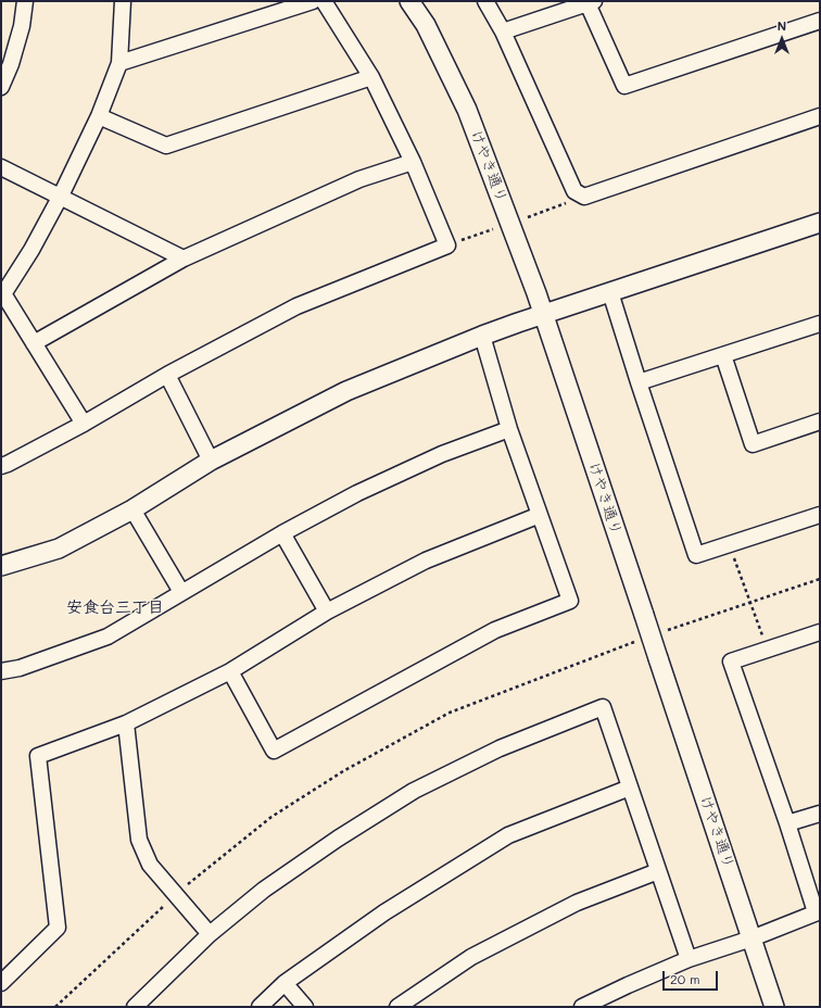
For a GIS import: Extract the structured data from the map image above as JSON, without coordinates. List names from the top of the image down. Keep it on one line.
{"streets":{"street":["けやき通り"]},"districts":["安食台三丁目"],"scale_bar":"20 m","north":"top"}
